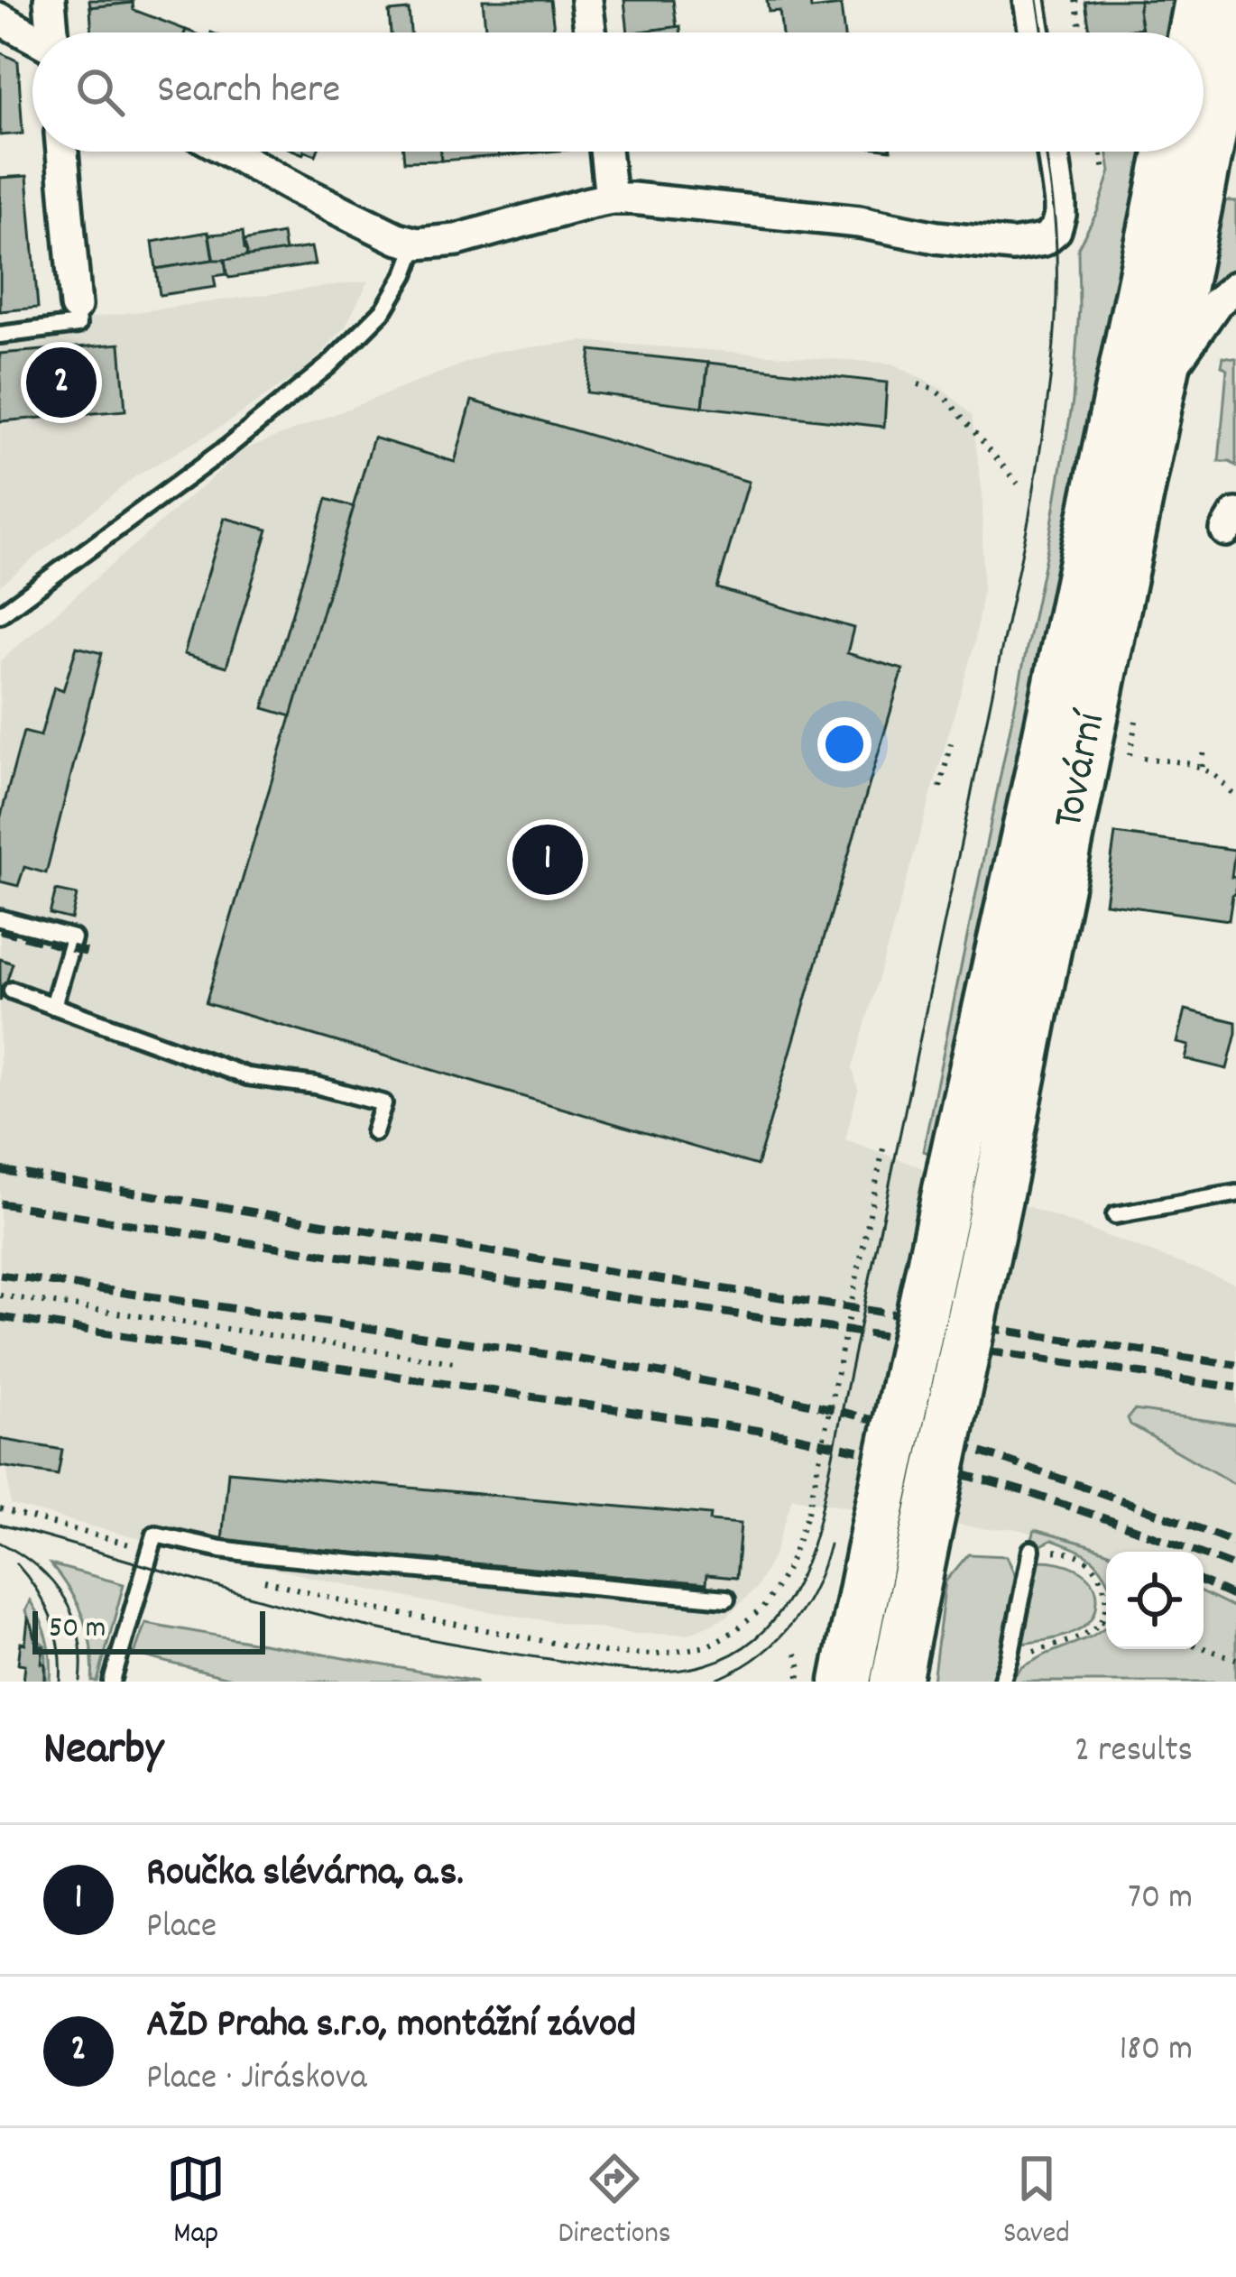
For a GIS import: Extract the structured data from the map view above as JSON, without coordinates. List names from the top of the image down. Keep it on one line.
{"streets":{"main road":["Tovární"]},"scale_bar":"50 m","page":{"search":"Search here","pins":["2","1"],"scale":"50 m","heading":["Nearby","2 results"],"list":[{"mark":"1","name":"Roučka slévárna, a.s.","note":"Place","value":"70 m"},{"mark":"2","name":"AŽD Praha s.r.o, montážní závod","note":"Place · Jiráskova","value":"180 m"}],"nav":["Map","Directions","Saved"]}}
